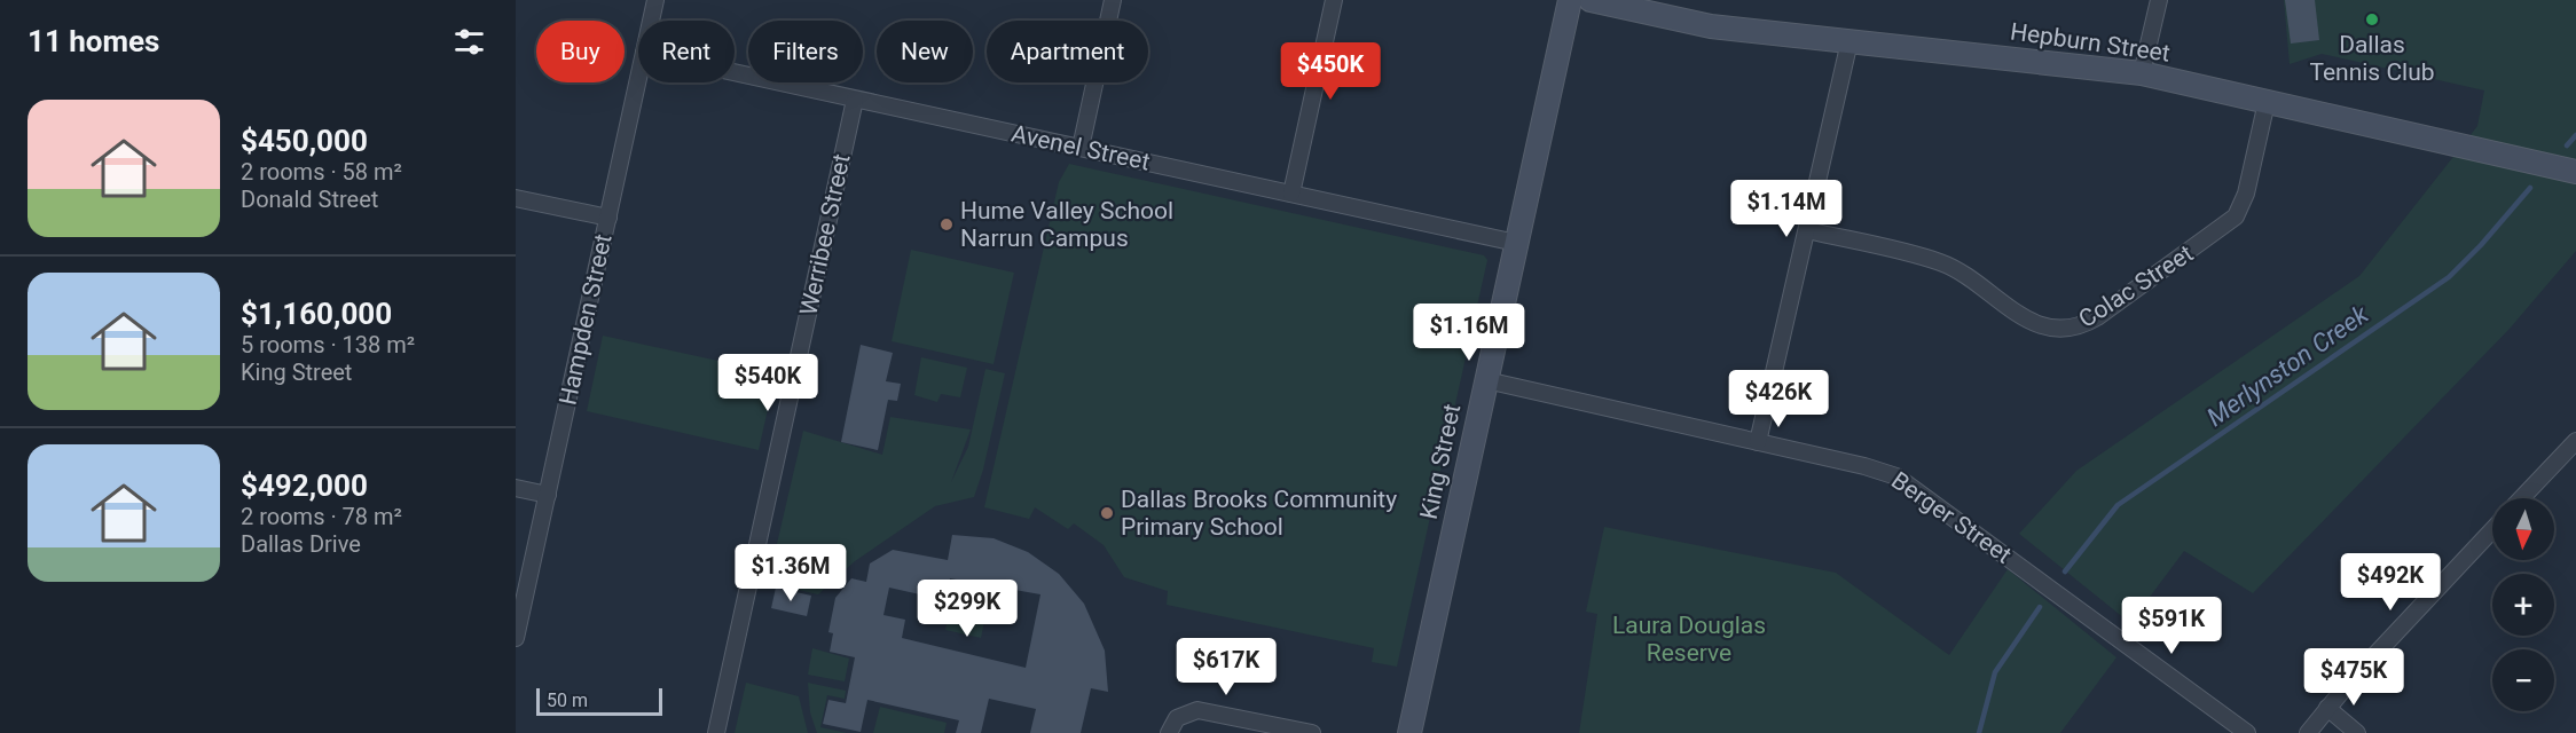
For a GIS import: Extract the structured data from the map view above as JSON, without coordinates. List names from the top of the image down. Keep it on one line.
{"streets":{"street":["Hepburn Street","Avenel Street","Werribee Street","Colac Street","Hampden Street","King Street","Berger Street"]},"crossings":[["Hepburn Street","Colac Street"],["Avenel Street","Werribee Street"],["Avenel Street","King Street"],["King Street","Berger Street"]],"water":["Merlynston Creek"],"parks":["Laura Douglas Reserve"],"places":["Dallas Tennis Club","Hume Valley School Narrun Campus","Dallas Brooks Community Primary School"],"scale_bar":"50 m","north":"bottom","page":{"heading":"11 homes","chip":["Buy","Rent","Filters","New","Apartment"],"price":["$450K","$1.14M","$1.16M","$540K","$426K","$1.36M","$492K","$299K","$591K","$617K","$475K"],"list":[{"name":"$450,000","note":"2 rooms · 58 m² · Donald Street"},{"name":"$1,160,000","note":"5 rooms · 138 m² · King Street"},{"name":"$492,000","note":"2 rooms · 78 m² · Dallas Drive"}],"map_buttons":["+","−"],"scale":"50 m"}}
